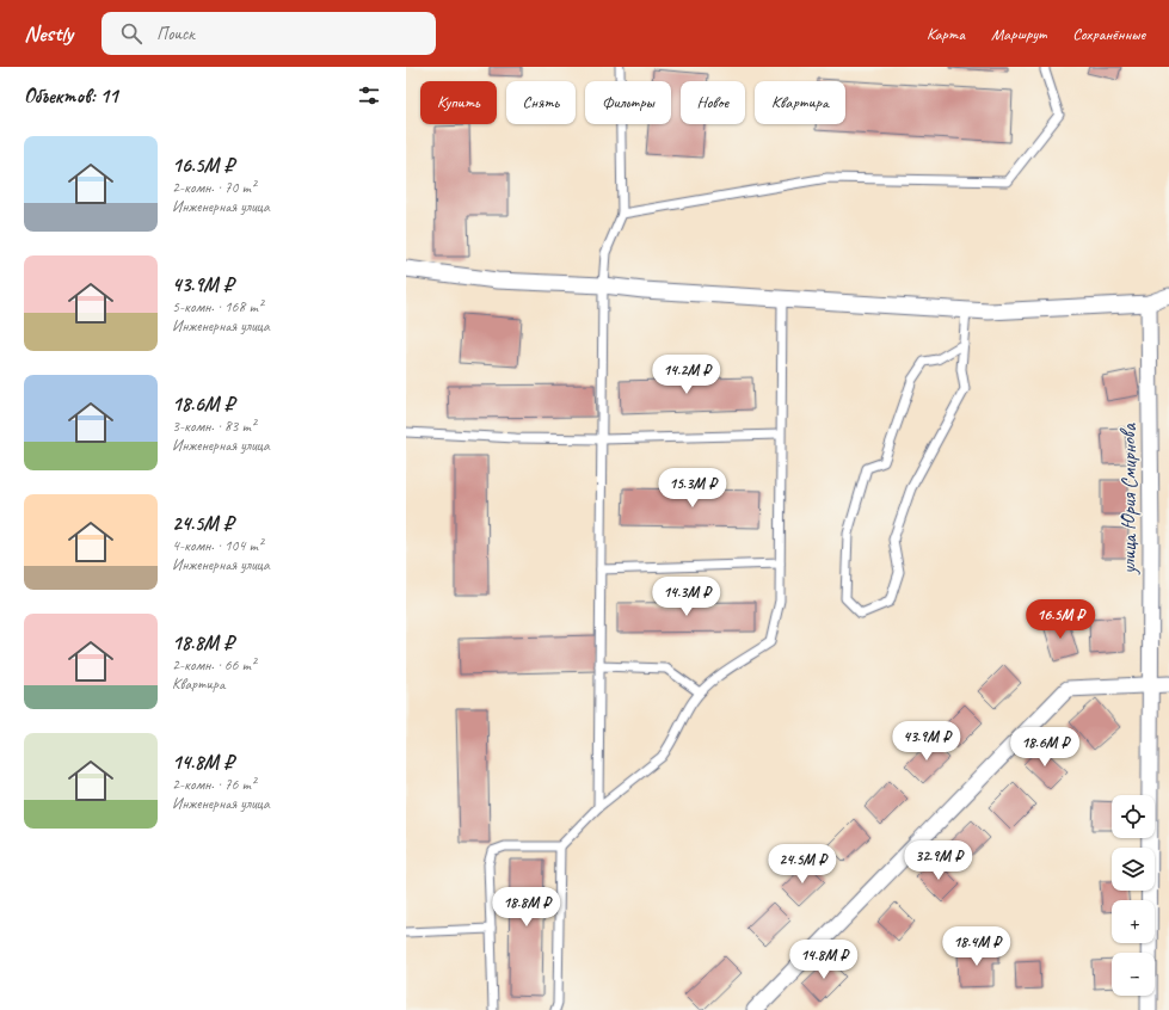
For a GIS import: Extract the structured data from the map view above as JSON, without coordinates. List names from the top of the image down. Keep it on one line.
{"streets":{"street":["улица Юрия Смирнова"]},"page":{"header":"Nestly","search":"Поиск","nav":["Карта","Маршрут","Сохранённые"],"heading":"Объектов: 11","chip":["Купить","Снять","Фильтры","Новое","Квартира"],"list":[{"name":"16.5M ₽","note":"2-комн. · 70 m² · Инженерная улица"},{"name":"43.9M ₽","note":"5-комн. · 168 m² · Инженерная улица"},{"name":"18.6M ₽","note":"3-комн. · 83 m² · Инженерная улица"},{"name":"24.5M ₽","note":"4-комн. · 104 m² · Инженерная улица"},{"name":"18.8M ₽","note":"2-комн. · 66 m² · Квартира"},{"name":"14.8M ₽","note":"2-комн. · 76 m² · Инженерная улица"}],"price":["14.2M ₽","15.3M ₽","14.3M ₽","16.5M ₽","43.9M ₽","18.6M ₽","32.9M ₽","24.5M ₽","18.8M ₽","18.4M ₽","14.8M ₽"],"map_buttons":["+","−"]}}
